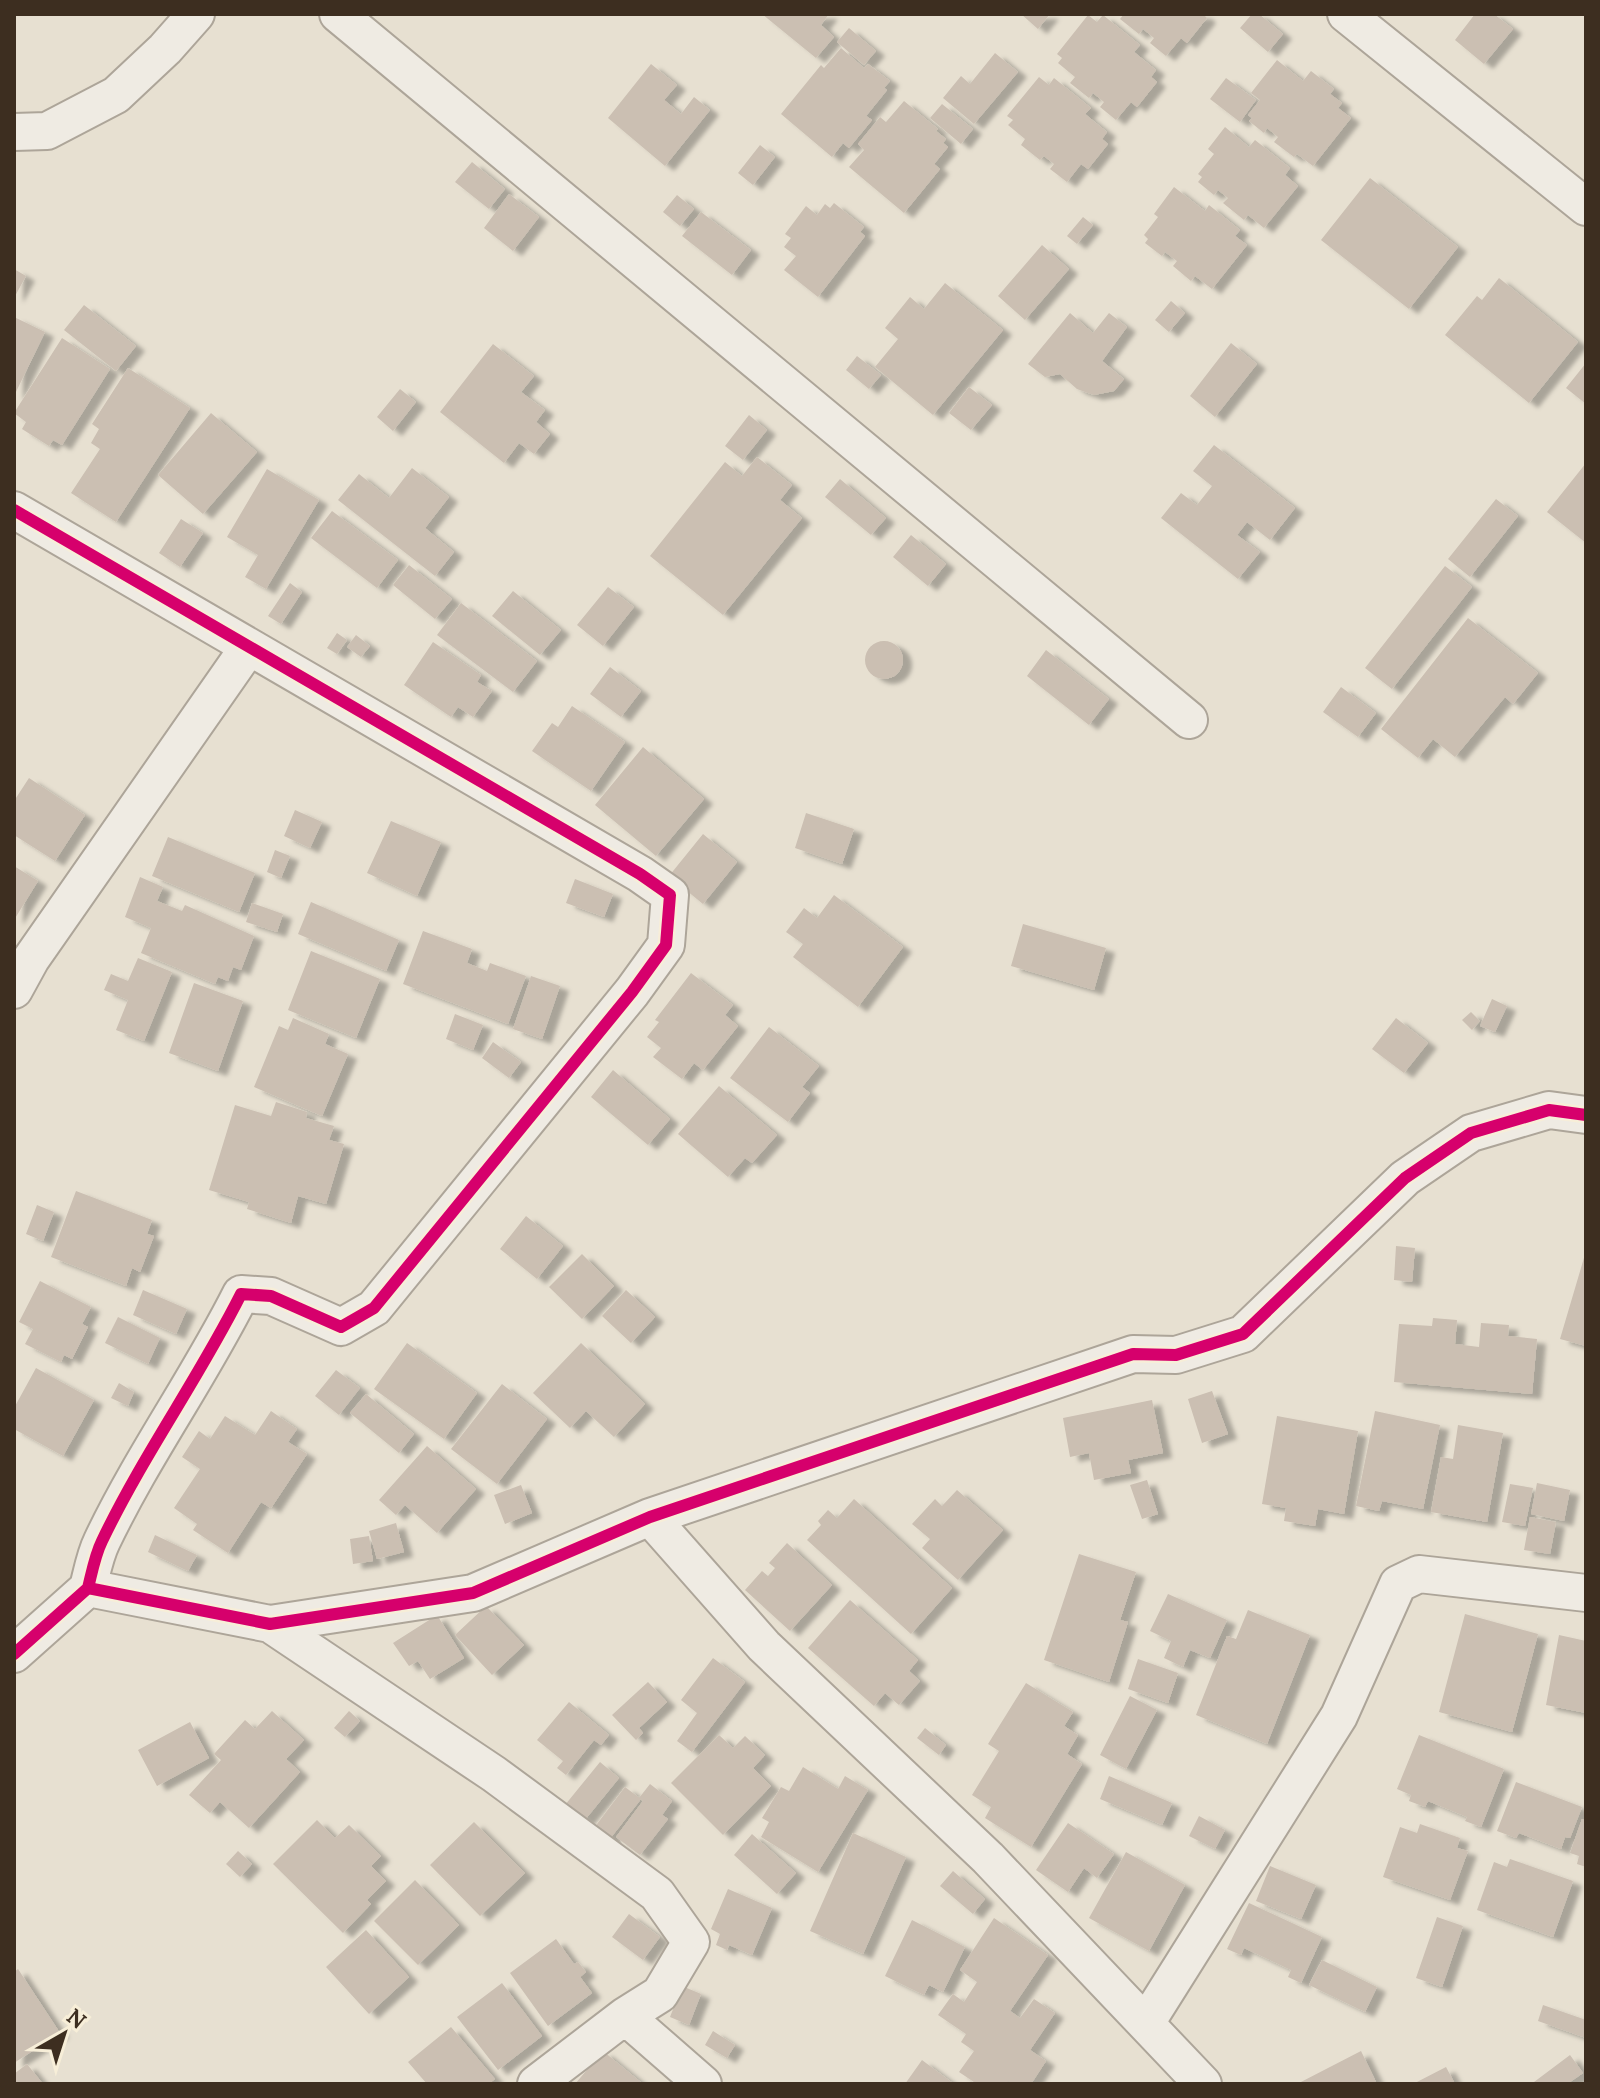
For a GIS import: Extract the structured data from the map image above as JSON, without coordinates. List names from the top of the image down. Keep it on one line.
{"north":"top right"}
